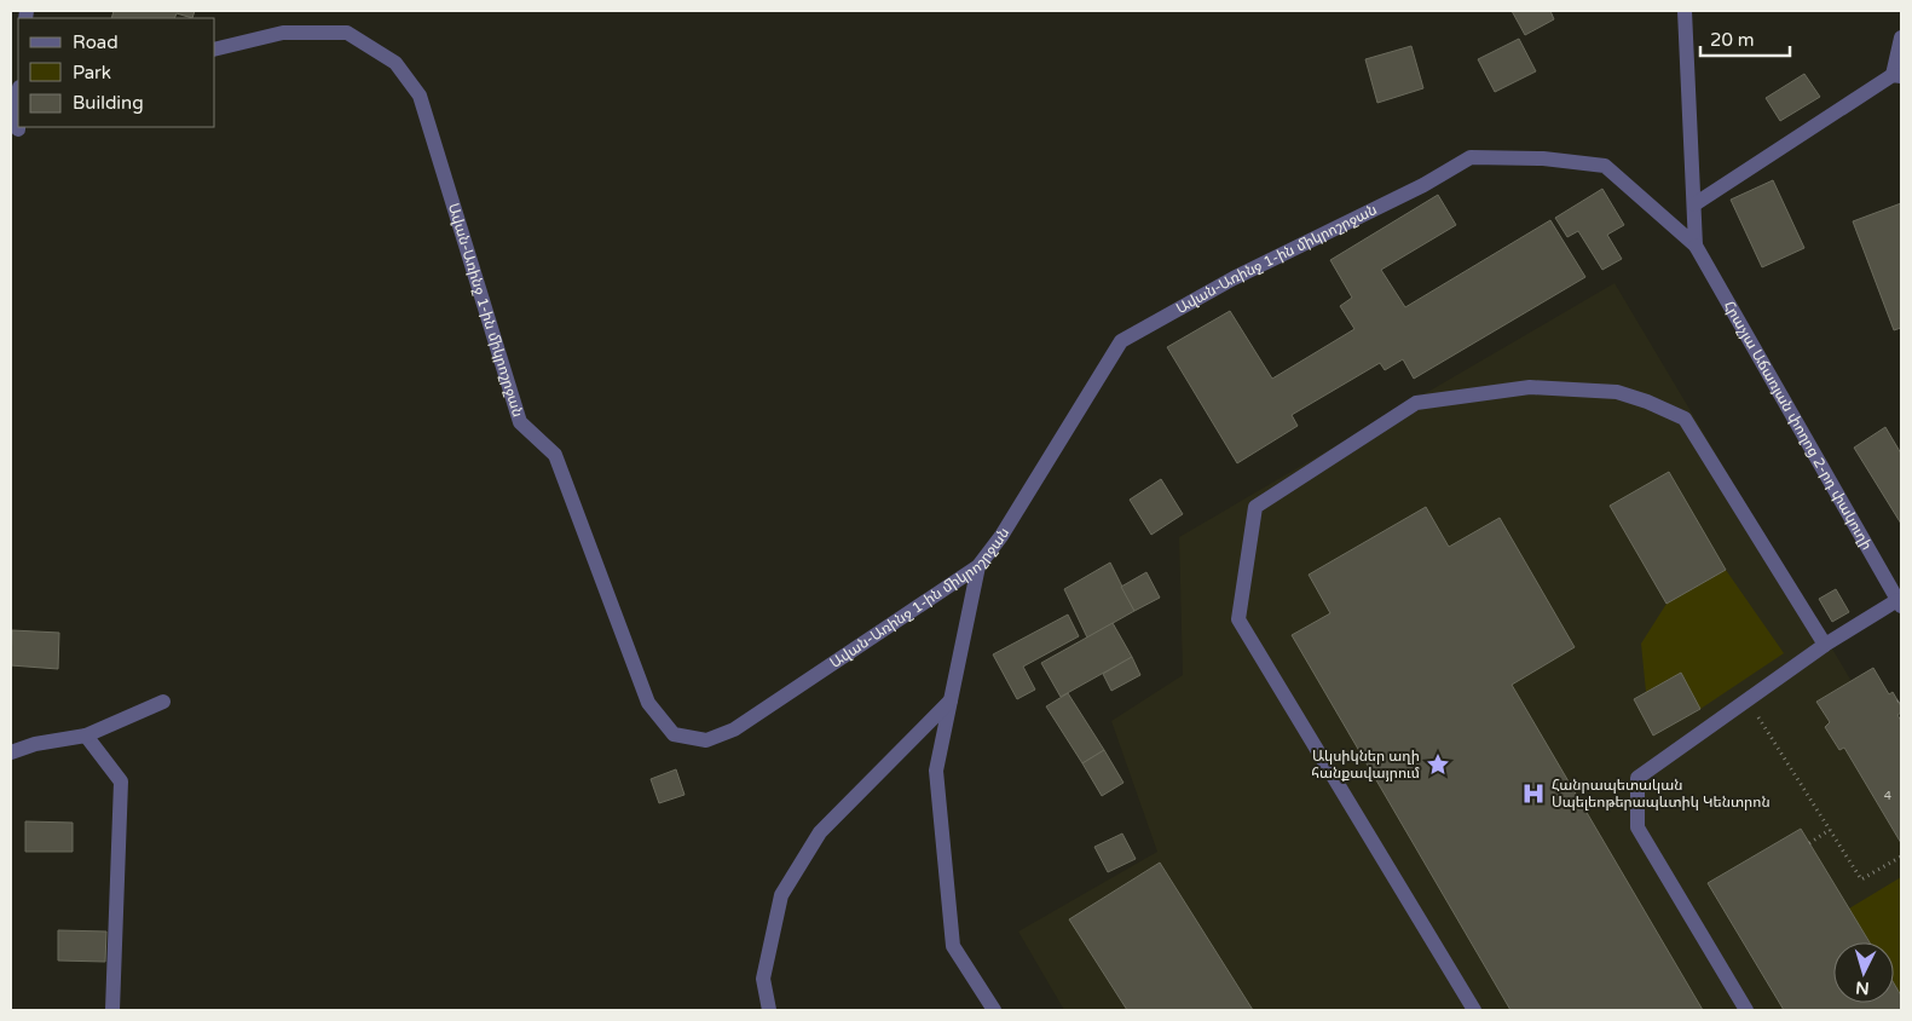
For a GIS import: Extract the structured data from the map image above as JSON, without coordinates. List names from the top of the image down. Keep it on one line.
{"streets":{"street":["Ավան-Առինջ 1-ին միկրոշրջան","Հրաչյա Աճառյան փողոց 2-րդ փակուղի"]},"crossings":[["Ավան-Առինջ 1-ին միկրոշրջան","Հրաչյա Աճառյան փողոց 2-րդ փակուղի"]],"places":{"place":["Ակսիկներ աղի հանքավայրում"],"hospital":["Հանրապետական Սպելեոթերապևտիկ Կենտրոն"]},"house_numbers":["4"],"legend":["Road","Park","Building"],"scale_bar":"20 m","north":"bottom"}
